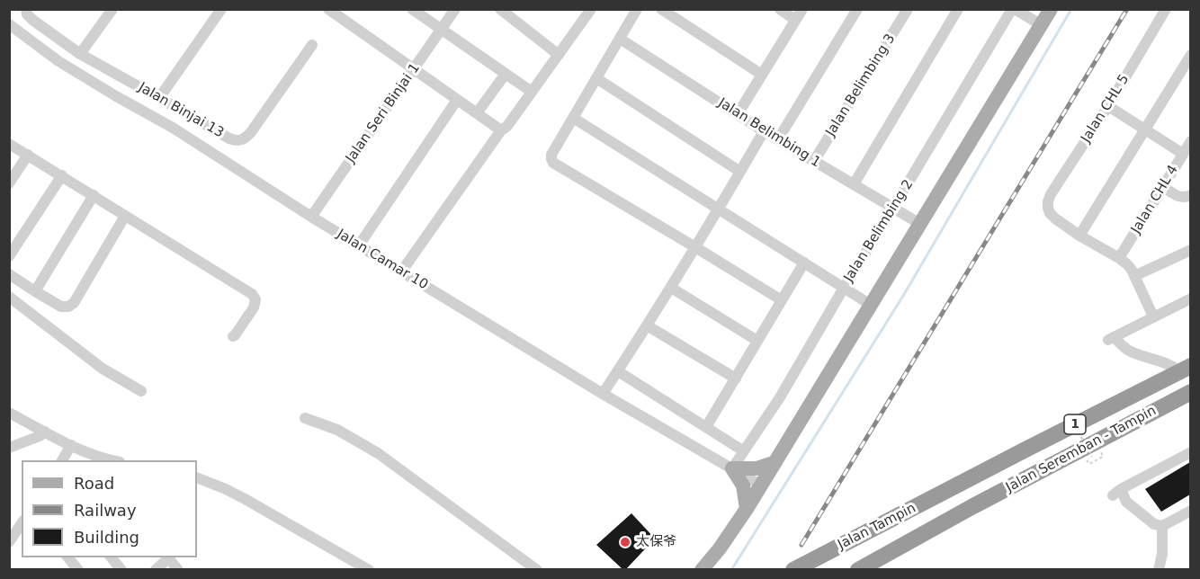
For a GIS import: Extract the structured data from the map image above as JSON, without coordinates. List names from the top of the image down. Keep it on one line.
{"streets":{"highway":["1","Jalan Seremban - Tampin","Jalan Tampin"],"street":["Jalan Belimbing 3","Jalan CHL 5","Jalan Binjai 13","Jalan Seri Binjai 1","Jalan Belimbing 1","Jalan CHL 4","Jalan Belimbing 2","Jalan Camar 10"]},"crossings":[["Jalan Belimbing 3","Jalan Belimbing 1"],["Jalan Seri Binjai 1","Jalan Camar 10"],["Jalan Belimbing 1","Jalan Belimbing 2"],["Jalan Belimbing 2","Jalan Camar 10"],["Jalan Seremban - Tampin","Jalan Tampin"]],"places":["太保爷"],"legend":["Road","Railway","Building"]}
